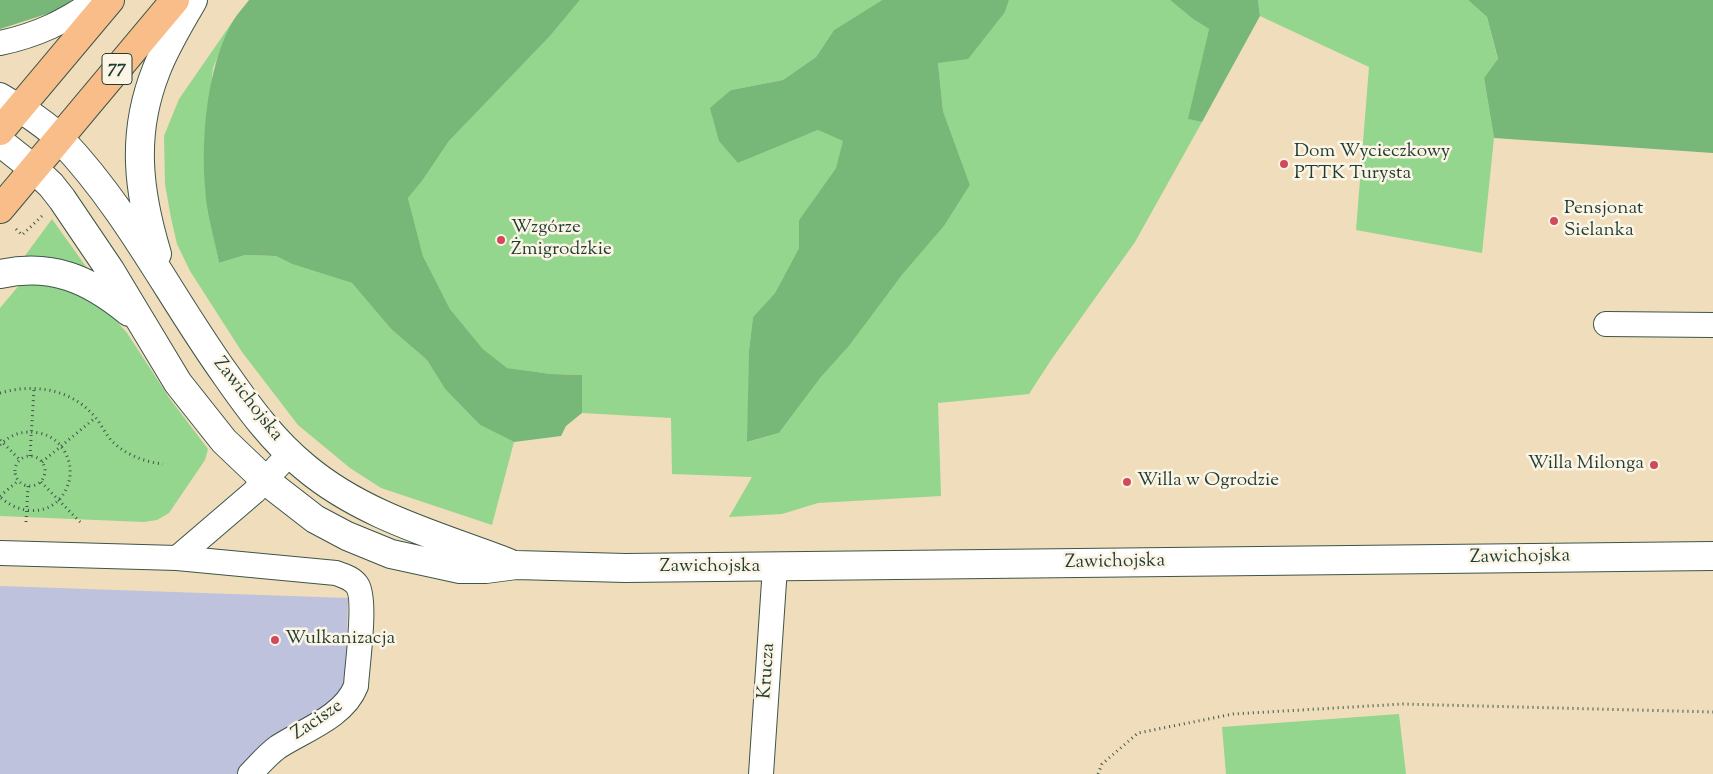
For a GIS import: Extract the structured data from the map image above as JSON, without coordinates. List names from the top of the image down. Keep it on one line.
{"streets":{"main road":["77"],"street":["Zawichojska","Krucza","Zacisze"]},"crossings":[["77","Zawichojska"],["Zawichojska","Krucza"]],"places":["Dom Wycieczkowy PTTK Turysta","Pensjonat Sielanka","Wzgórze Żmigrodzkie","Willa Milonga","Willa w Ogrodzie","Wulkanizacja"]}
